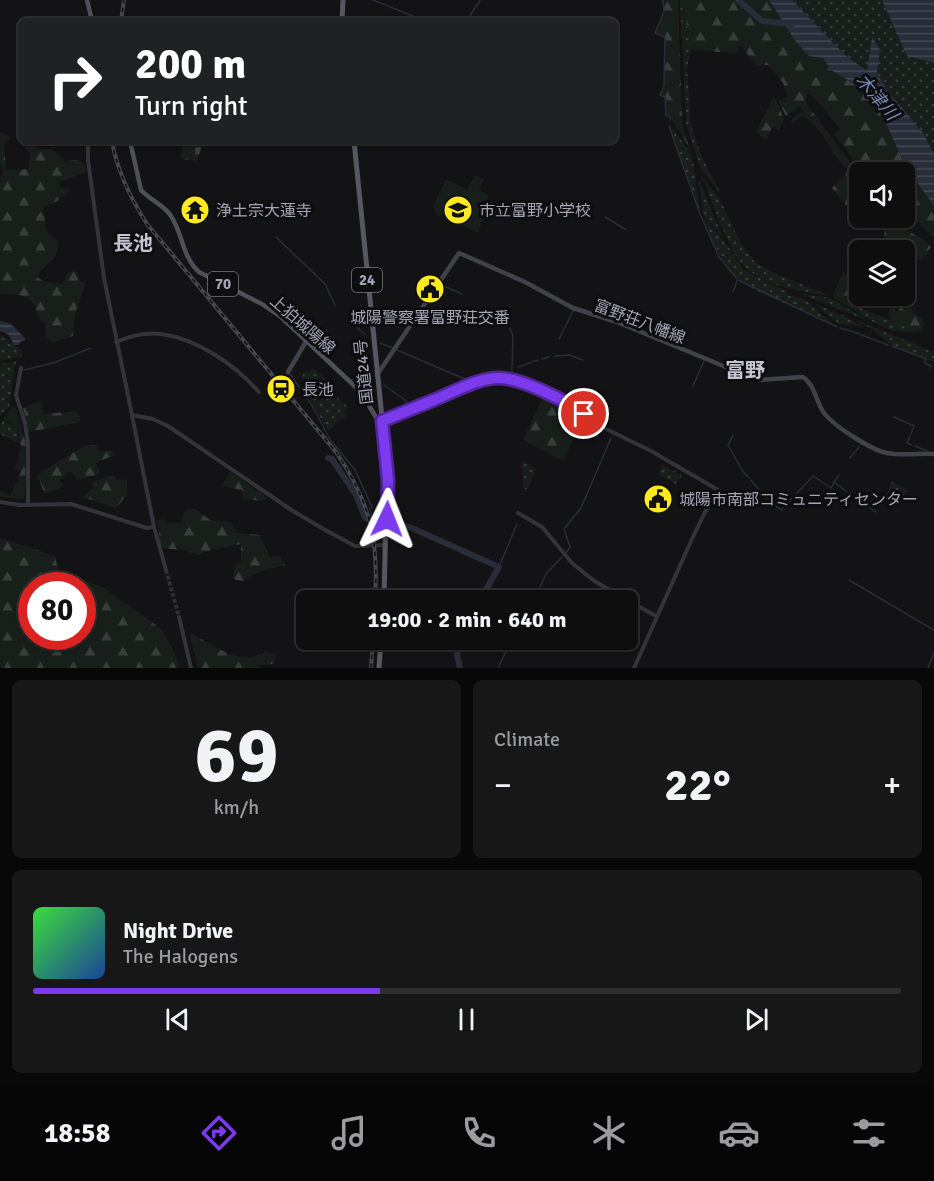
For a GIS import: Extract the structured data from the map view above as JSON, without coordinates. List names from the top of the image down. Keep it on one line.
{"streets":{"highway":["24","国道24号"],"main road":["70","富野荘八幡線","上狛城陽線"]},"crossings":[["富野荘八幡線","国道24号"],["上狛城陽線","国道24号"]],"districts":["長池","富野"],"water":["木津川"],"places":{"temple":["浄土宗大蓮寺"],"school or university":["市立富野小学校"],"public building":["城陽警察署富野荘交番","城陽市南部コミュニティセンター"],"station":["長池"]},"page":{"turn":["200 m","Turn right"],"limit":"80","trip":"19:00 · 2 min · 640 m","tile":[["69","km/h"],"Climate"],"heat":["−","22°","+"],"song":["Night Drive","The Halogens"],"tabs":"18:58"}}
